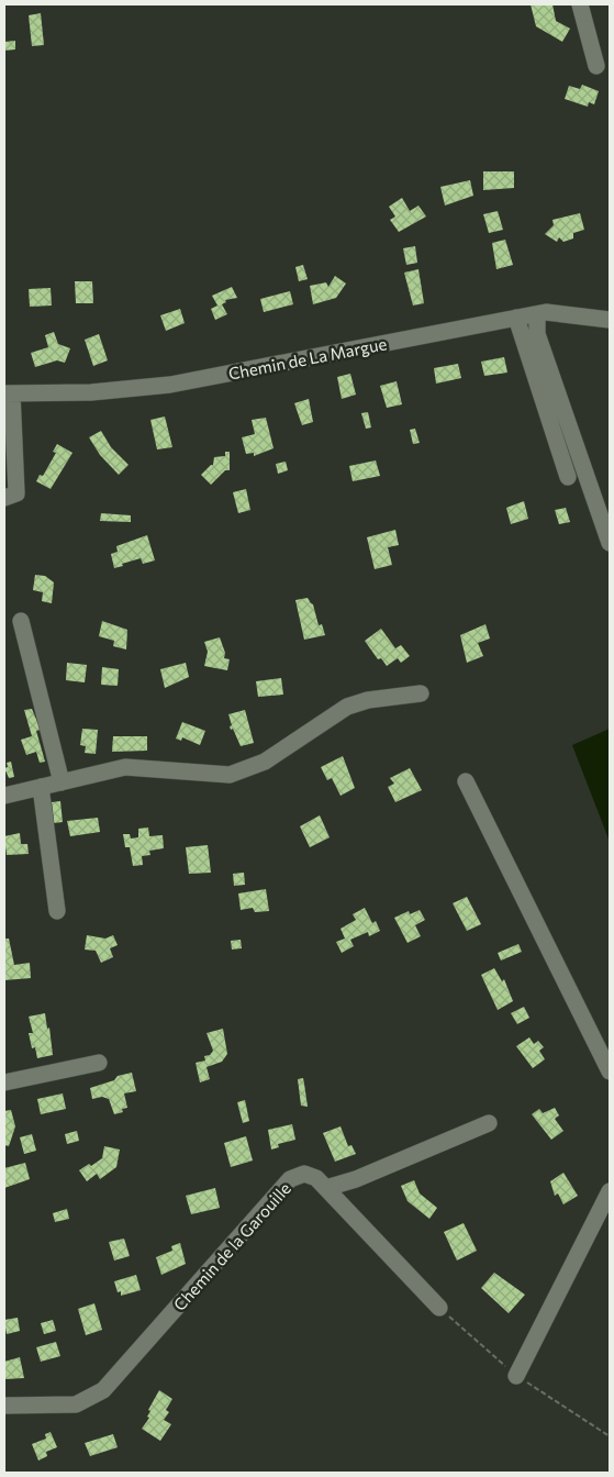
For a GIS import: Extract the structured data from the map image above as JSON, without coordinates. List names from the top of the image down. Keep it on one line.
{"streets":{"street":["Chemin de La Margue","Chemin de la Garouille"]}}
